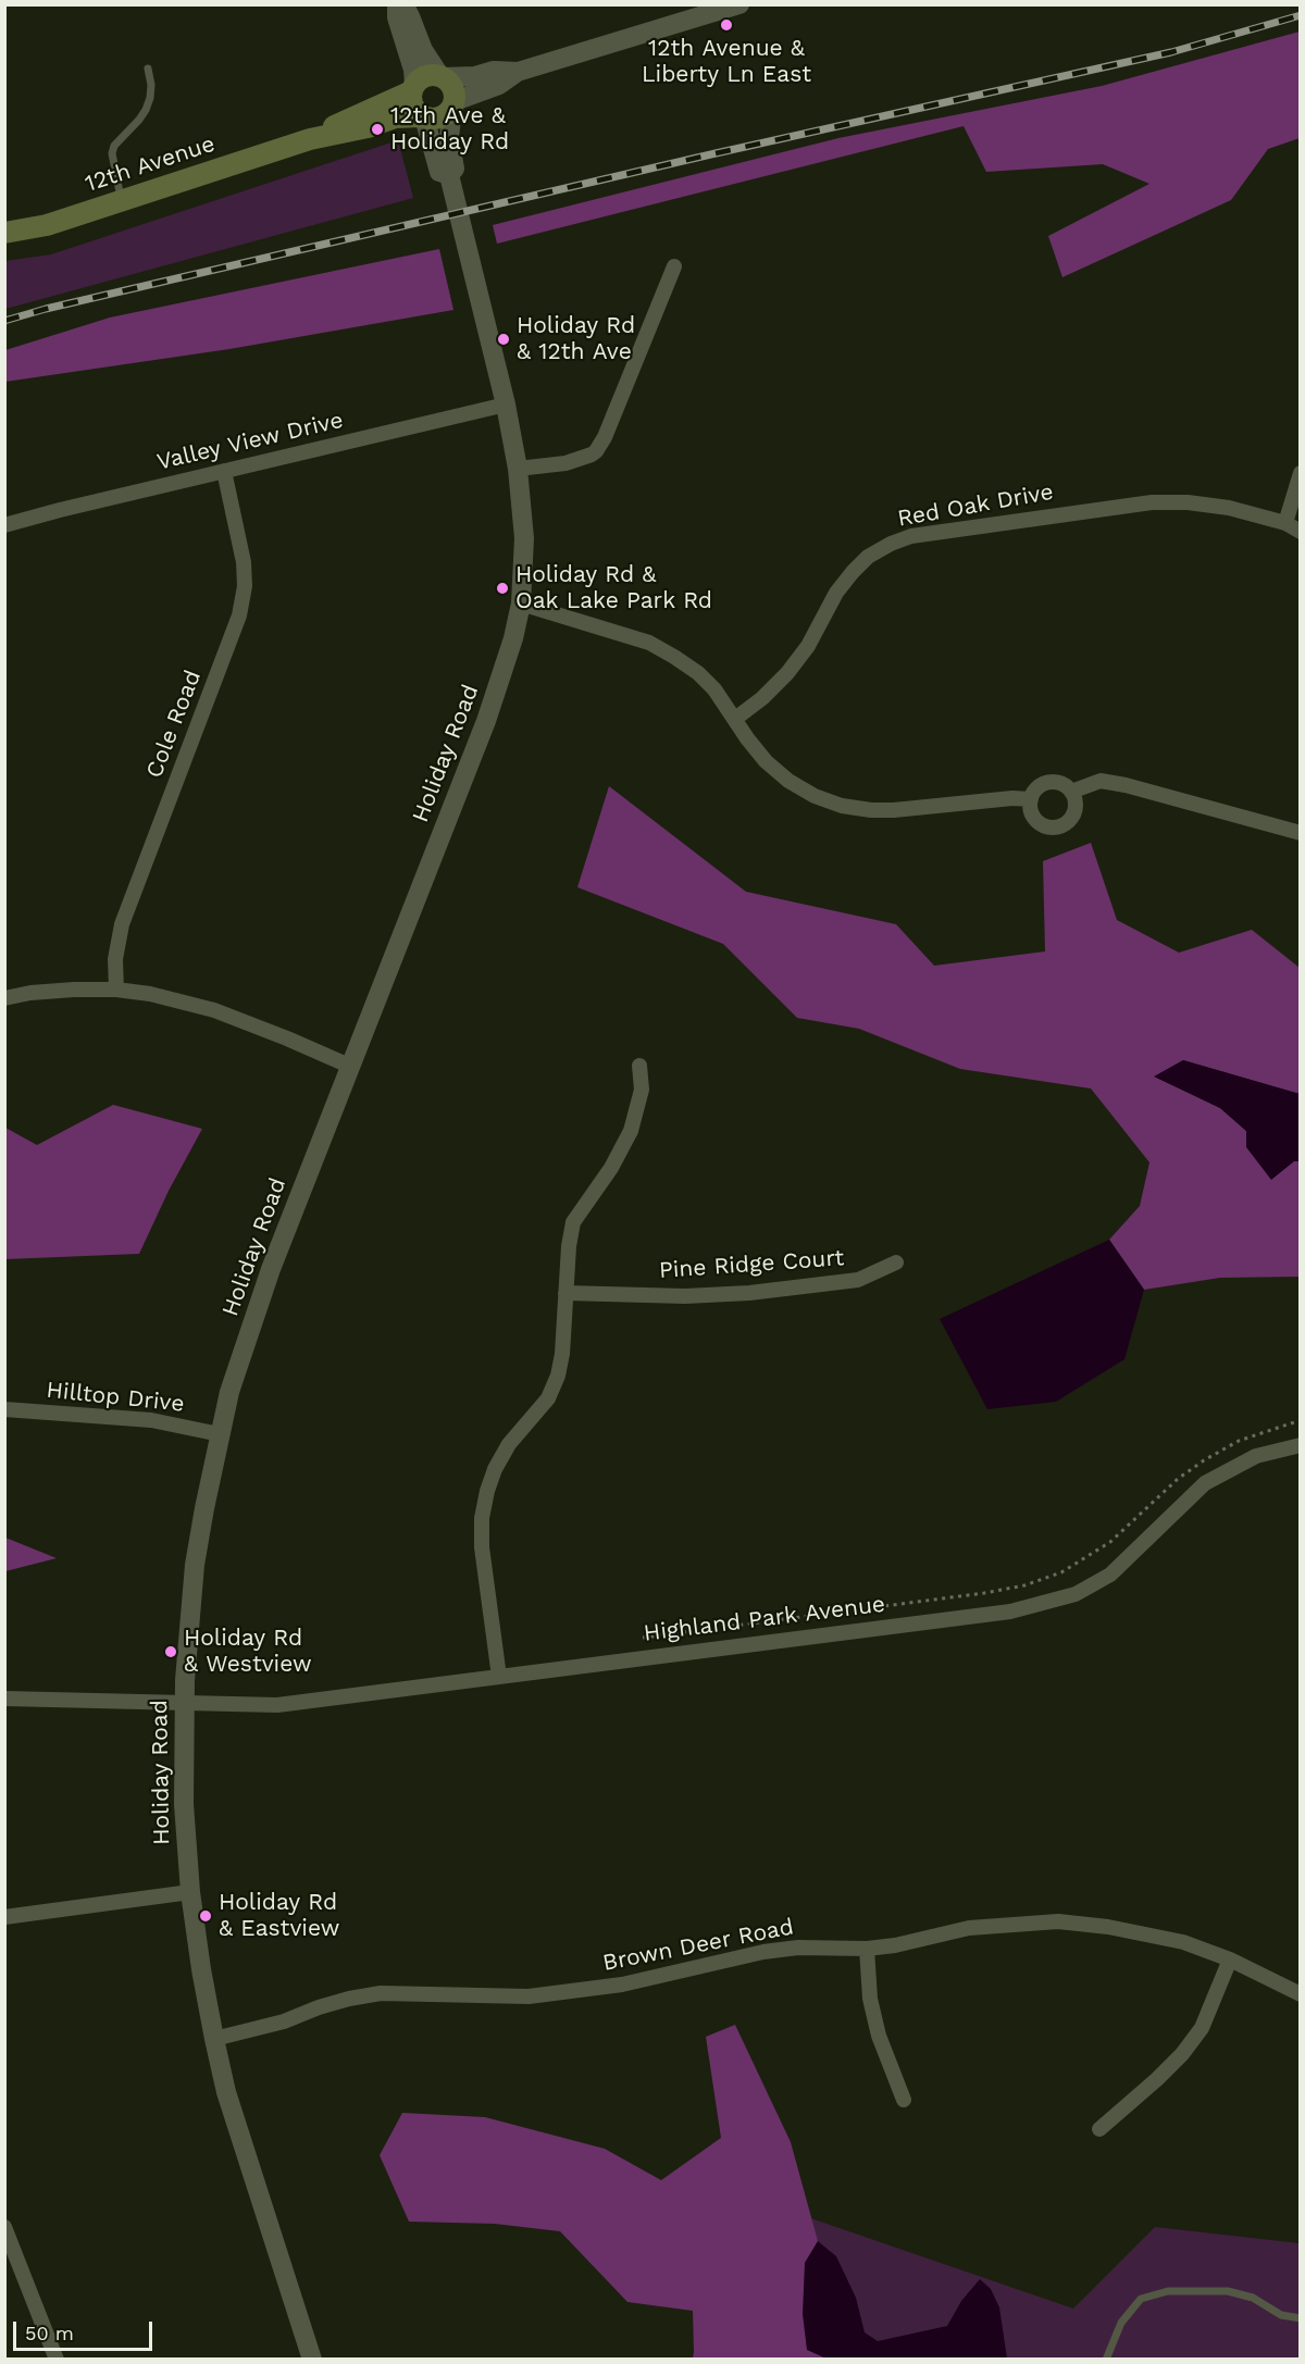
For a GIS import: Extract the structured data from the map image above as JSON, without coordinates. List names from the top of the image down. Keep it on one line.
{"streets":{"main road":["12th Avenue"],"street":["Valley View Drive","Red Oak Drive","Cole Road","Holiday Road","Pine Ridge Court","Hilltop Drive","Highland Park Avenue","Brown Deer Road"]},"crossings":[["12th Avenue","Holiday Road"],["Valley View Drive","Cole Road"],["Valley View Drive","Holiday Road"],["Holiday Road","Hilltop Drive"],["Holiday Road","Highland Park Avenue"],["Holiday Road","Brown Deer Road"]],"places":["12th Avenue & Liberty Ln East","12th Ave & Holiday Rd","Holiday Rd & 12th Ave","Holiday Rd & Oak Lake Park Rd","Holiday Rd & Westview","Holiday Rd & Eastview"],"scale_bar":"50 m"}
